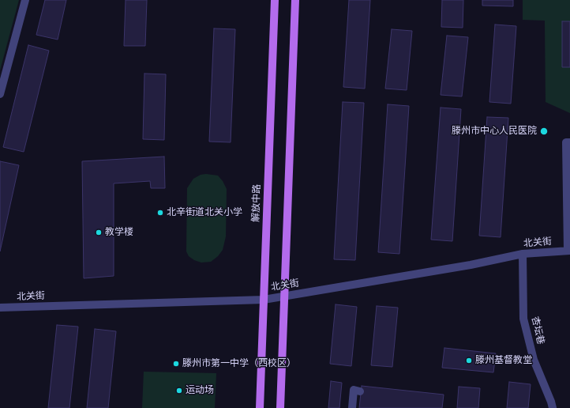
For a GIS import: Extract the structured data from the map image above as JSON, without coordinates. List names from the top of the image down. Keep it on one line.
{"streets":{"main road":["解放中路"],"street":["北关街","杏坛巷"]},"crossings":[["解放中路","北关街"],["北关街","杏坛巷"]],"places":["滕州市中心人民医院","北辛街道北关小学","教学楼","滕州基督教堂","滕州市第一中学（西校区）","运动场"]}
